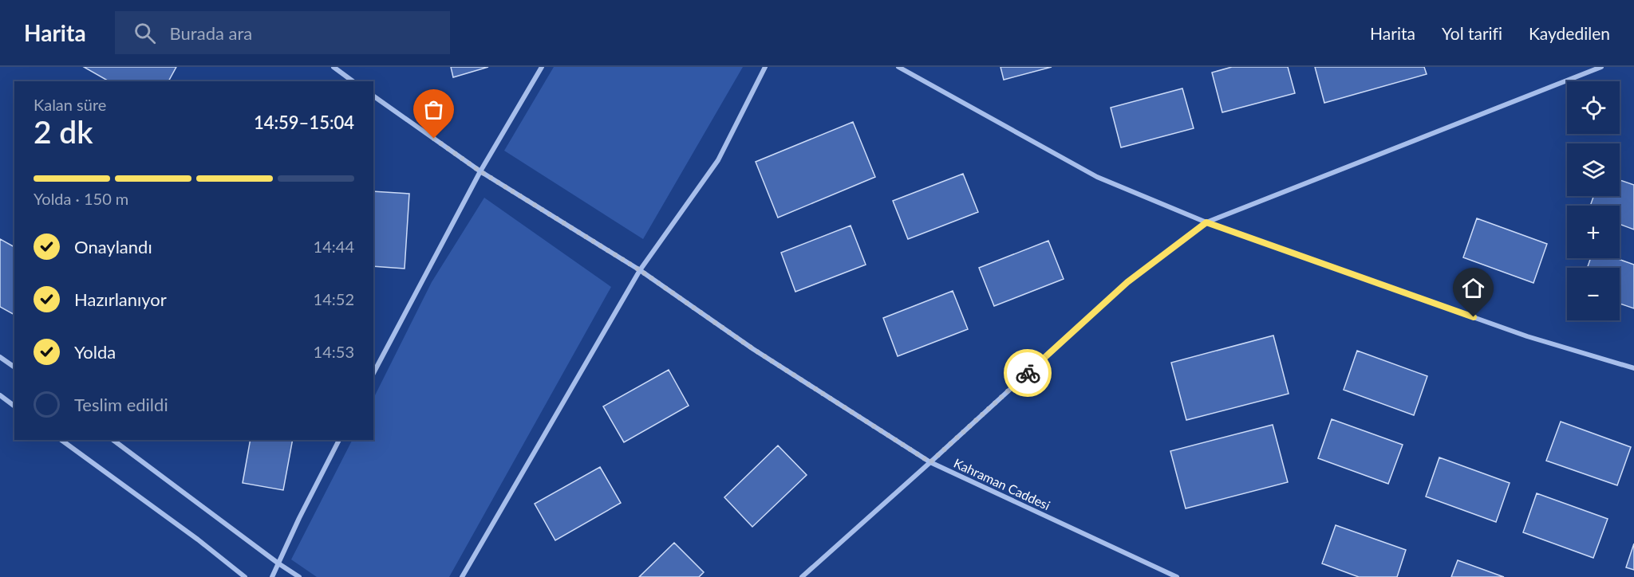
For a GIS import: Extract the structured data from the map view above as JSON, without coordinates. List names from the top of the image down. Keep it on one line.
{"streets":{"street":["Kahraman Caddesi"]},"page":{"header":"Harita","search":"Burada ara","nav":["Harita","Yol tarifi","Kaydedilen"],"map_buttons":["+","−"],"heading":["2 dk","Kalan süre","14:59–15:04"],"bar":"Yolda · 150 m","list":[["Onaylandı","14:44"],["Hazırlanıyor","14:52"],["Yolda","14:53"],"Teslim edildi"]}}
